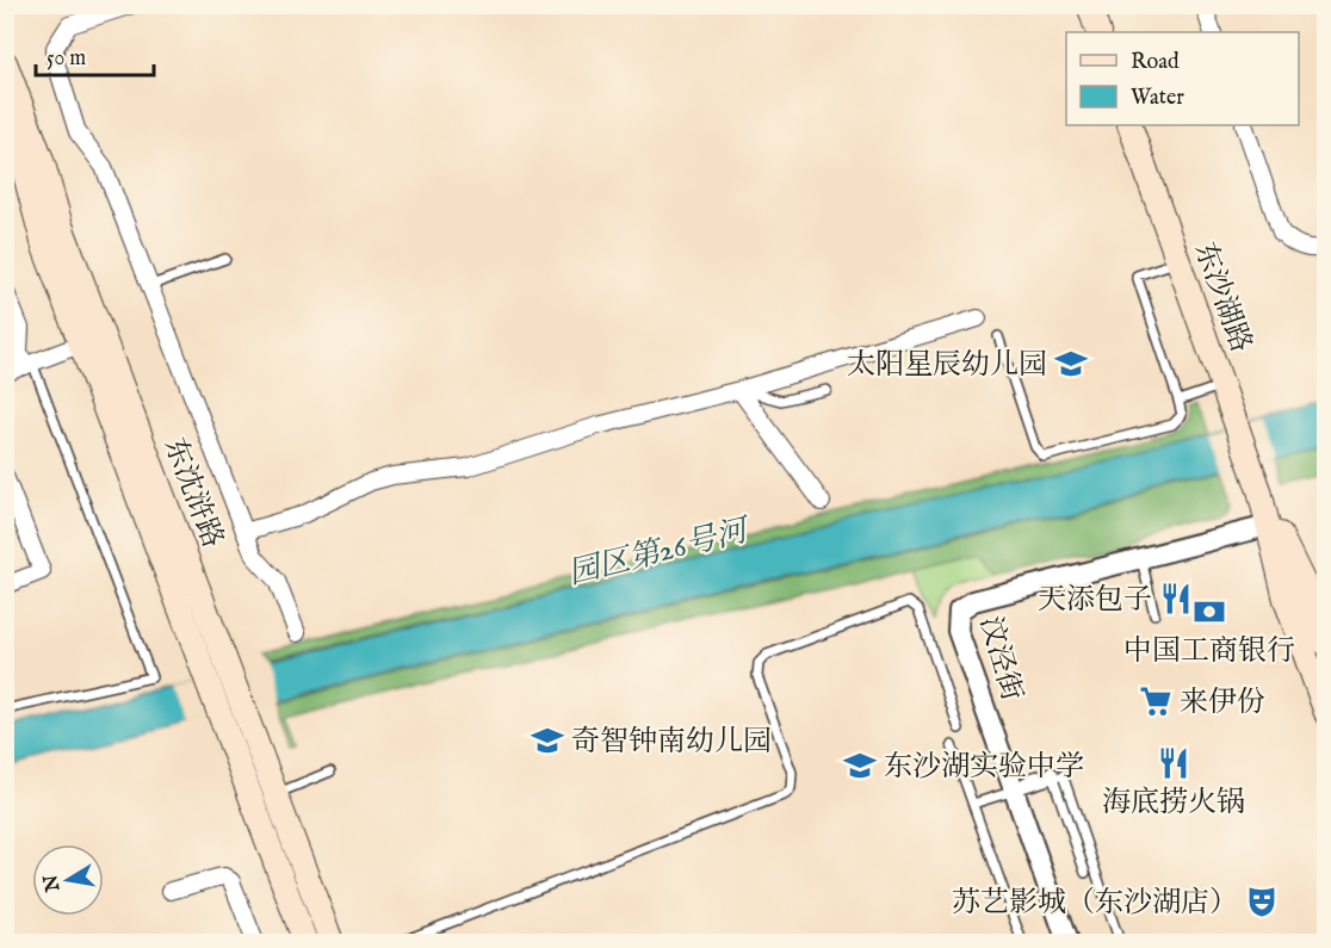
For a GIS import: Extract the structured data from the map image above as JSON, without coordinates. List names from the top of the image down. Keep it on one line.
{"streets":{"main road":["东沙湖路","东沈浒路"],"street":["汶泾街"]},"crossings":[["东沙湖路","汶泾街"]],"water":["园区第26号河"],"places":{"school or university":["太阳星辰幼儿园","奇智钟南幼儿园","东沙湖实验中学"],"restaurant":["天添包子","海底捞火锅"],"bank":["中国工商银行"],"supermarket":["来伊份"],"theatre":["苏艺影城（东沙湖店）"]},"legend":["Road","Water"],"scale_bar":"50 m","north":"left"}
